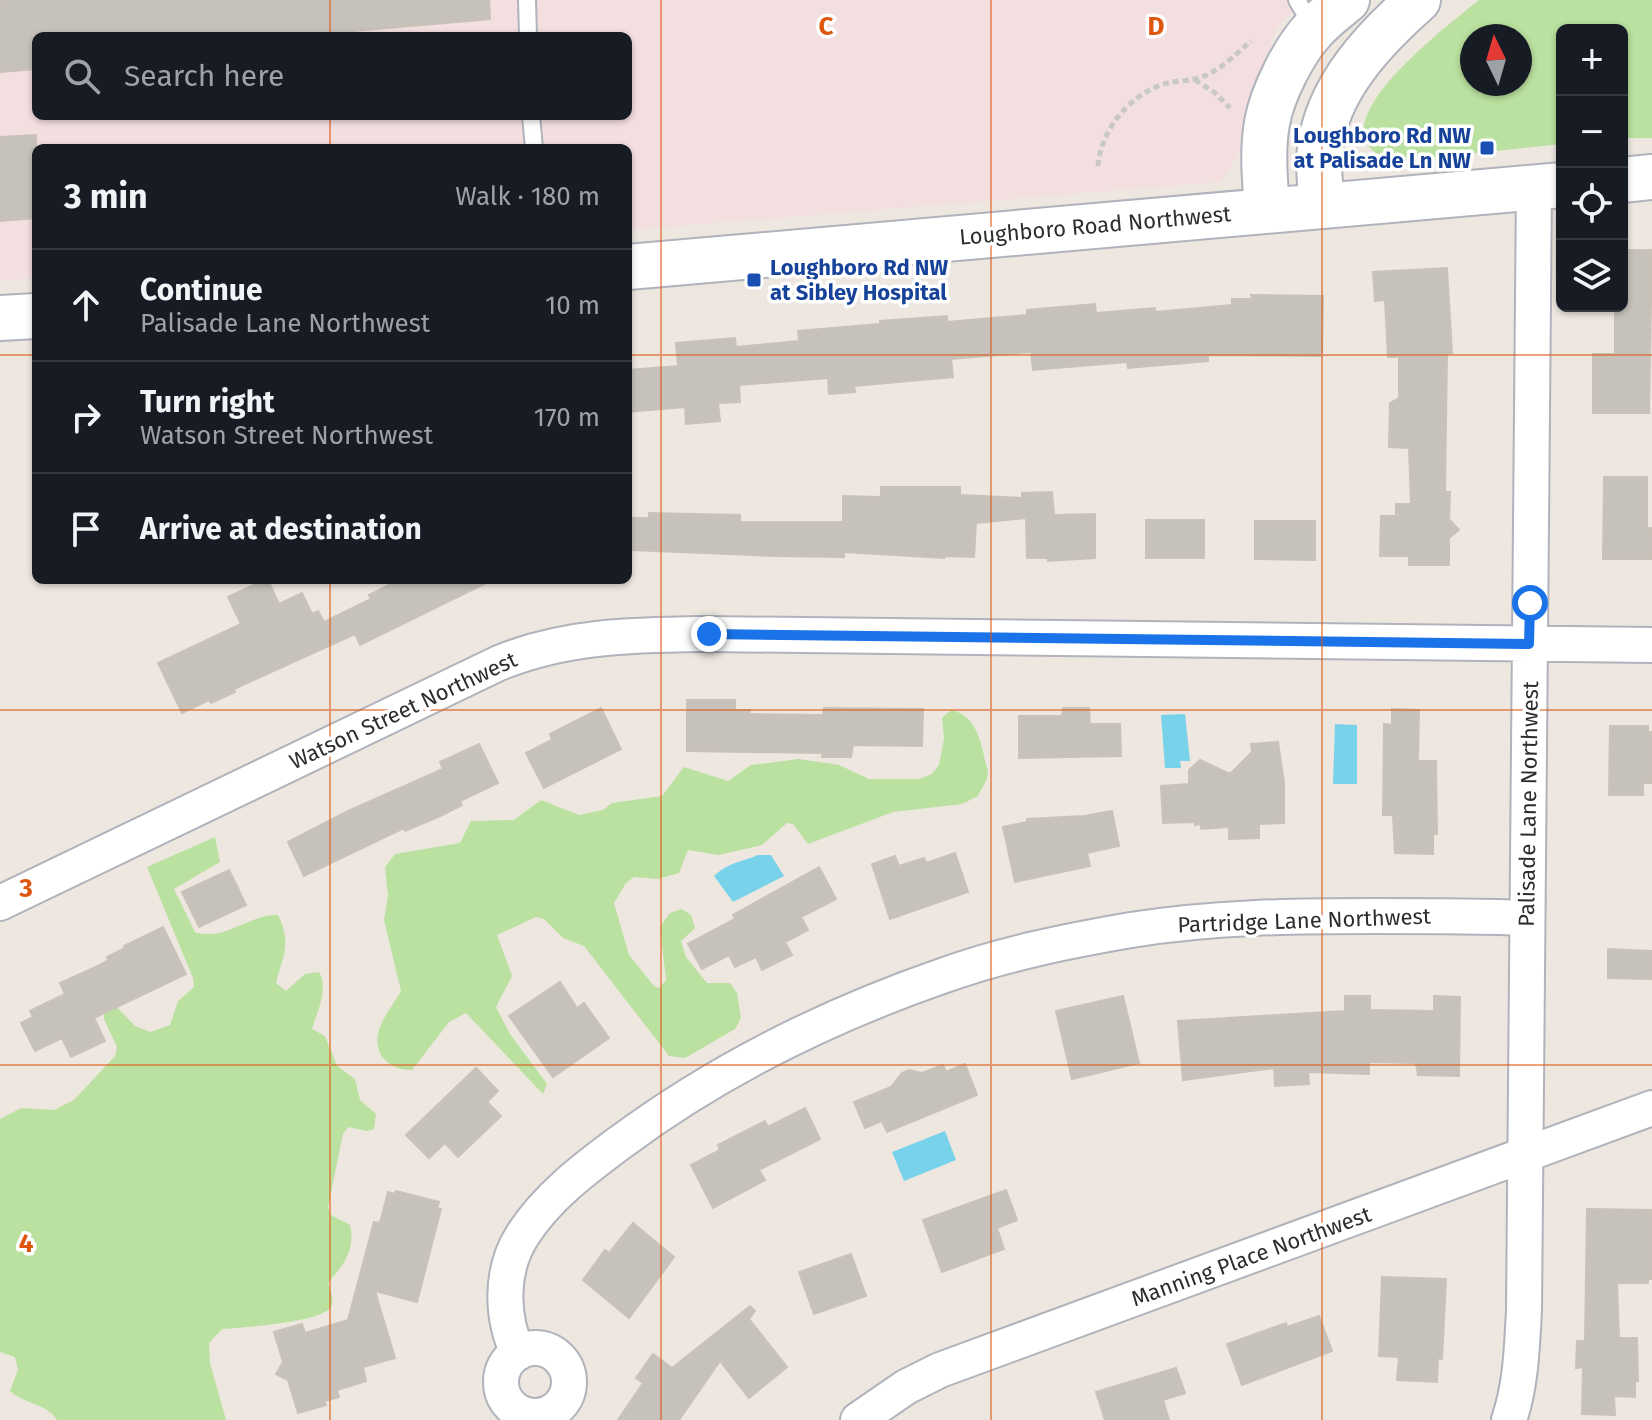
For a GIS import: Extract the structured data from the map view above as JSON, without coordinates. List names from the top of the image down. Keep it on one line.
{"streets":{"main road":["Loughboro Road Northwest"],"street":["Watson Street Northwest","Palisade Lane Northwest","Partridge Lane Northwest","Manning Place Northwest"]},"crossings":[["Loughboro Road Northwest","Palisade Lane Northwest"],["Watson Street Northwest","Palisade Lane Northwest"],["Palisade Lane Northwest","Partridge Lane Northwest"],["Palisade Lane Northwest","Manning Place Northwest"]],"places":{"transit":["Loughboro Rd NW at Palisade Ln NW","Loughboro Rd NW at Sibley Hospital"]},"north":"top","page":{"map_buttons":["+","−"],"search":"Search here","heading":["3 min","Walk · 180 m"],"list":[["Continue","Palisade Lane Northwest","10 m"],["Turn right","Watson Street Northwest","170 m"],"Arrive at destination"]},"grid":{"columns":["C","D"],"rows":["3","4"]}}
